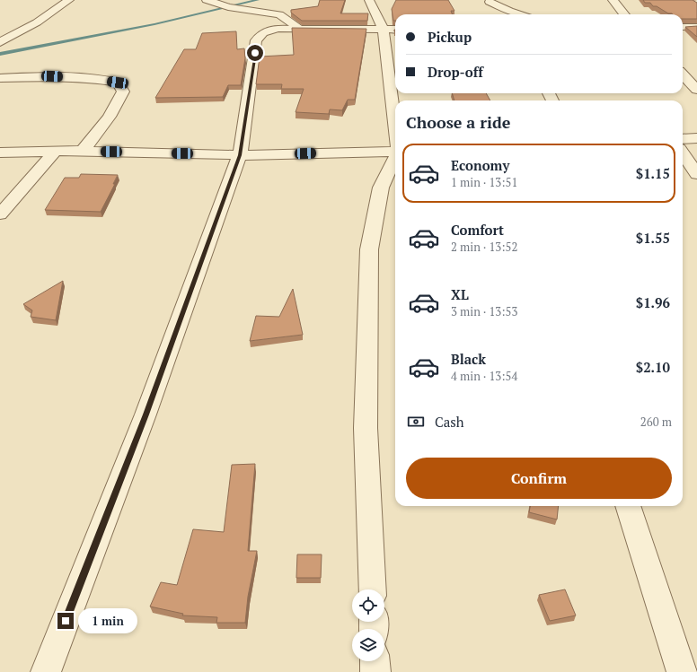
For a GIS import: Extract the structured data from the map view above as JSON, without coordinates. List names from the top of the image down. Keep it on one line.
{"page":{"banner":["Pickup","Drop-off"],"heading":"Choose a ride","list":[{"name":"Economy","note":"1 min · 13:51","value":"$1.15"},{"name":"Comfort","note":"2 min · 13:52","value":"$1.55"},{"name":"XL","note":"3 min · 13:53","value":"$1.96"},{"name":"Black","note":"4 min · 13:54","value":"$2.10"}],"pay":["Cash","260 m"],"buttons":"Confirm","bubble":"1 min"}}
